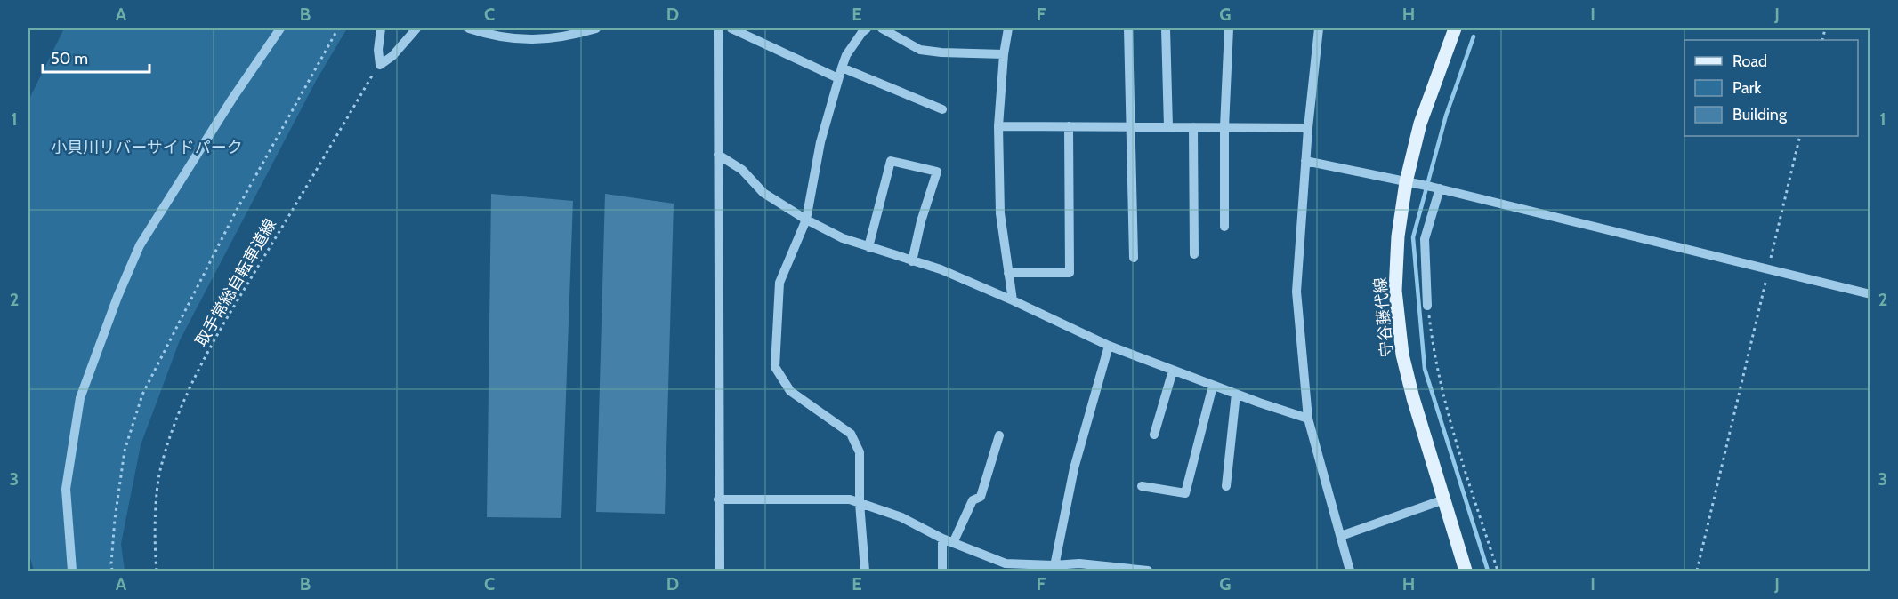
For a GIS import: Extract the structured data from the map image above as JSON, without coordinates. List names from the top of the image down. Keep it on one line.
{"streets":{"main road":["守谷藤代線"],"path":["取手常総自転車道線"]},"parks":["小貝川リバーサイドパーク"],"legend":["Road","Park","Building"],"scale_bar":"50 m","grid":{"columns":["A","B","C","D","E","F","G","H","I","J"],"rows":["1","2","3"]}}
